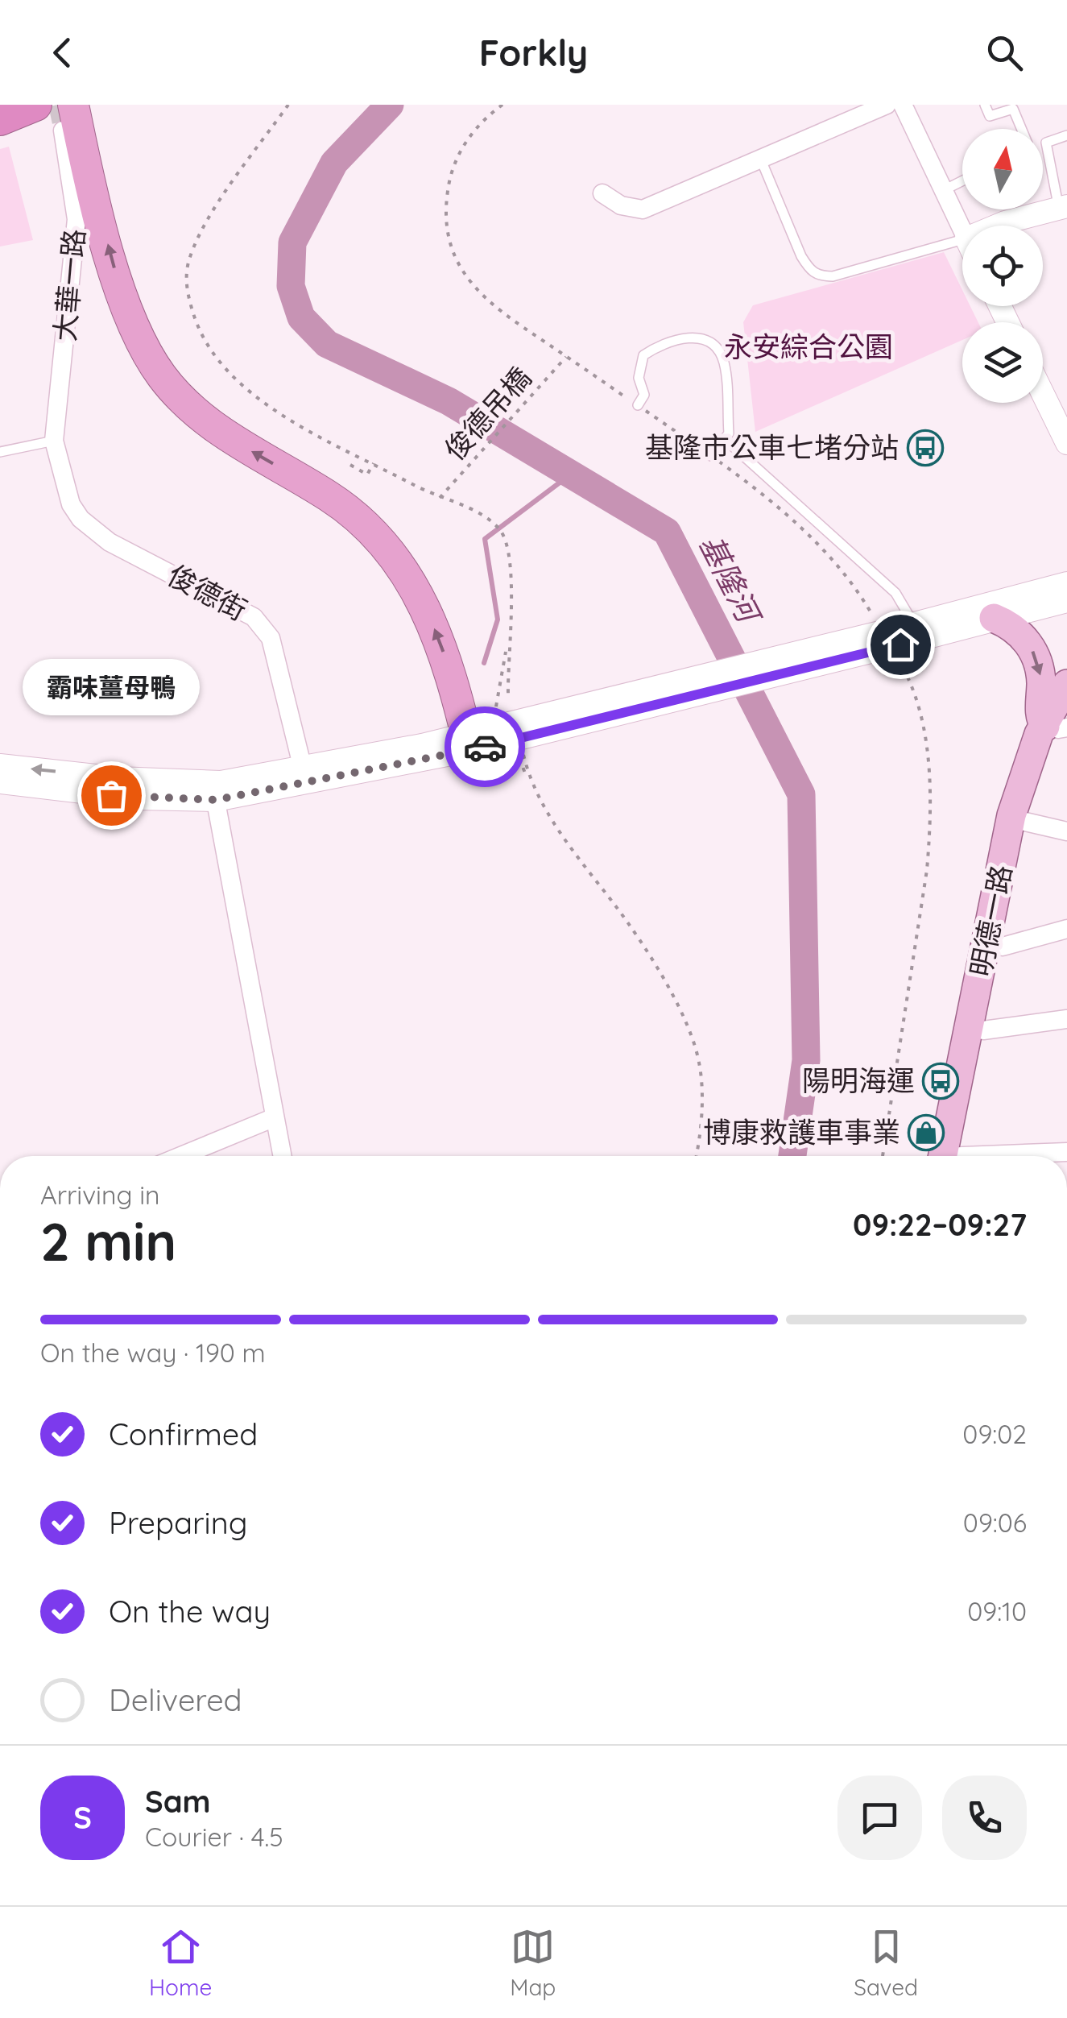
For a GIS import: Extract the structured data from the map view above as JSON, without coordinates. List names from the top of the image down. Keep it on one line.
{"streets":{"main road":["明德一路"],"street":["大華一路","俊德街"],"path":["俊德吊橋"]},"crossings":[["大華一路","俊德街"]],"water":["基隆河"],"parks":["永安綜合公園"],"places":{"bus stop":["基隆市公車七堵分站","陽明海運"],"other":["霸味薑母鴨"],"shop":["博康救護車事業"]},"north":"top","page":{"header":"Forkly","bubble":"霸味薑母鴨","heading":["2 min","Arriving in","09:22–09:27"],"panel":["Sam","Courier · 4.5"],"bar":"On the way · 190 m","list":[["Confirmed","09:02"],["Preparing","09:06"],["On the way","09:10"],"Delivered"],"round":"S","tabs":["Home","Map","Saved"]}}
